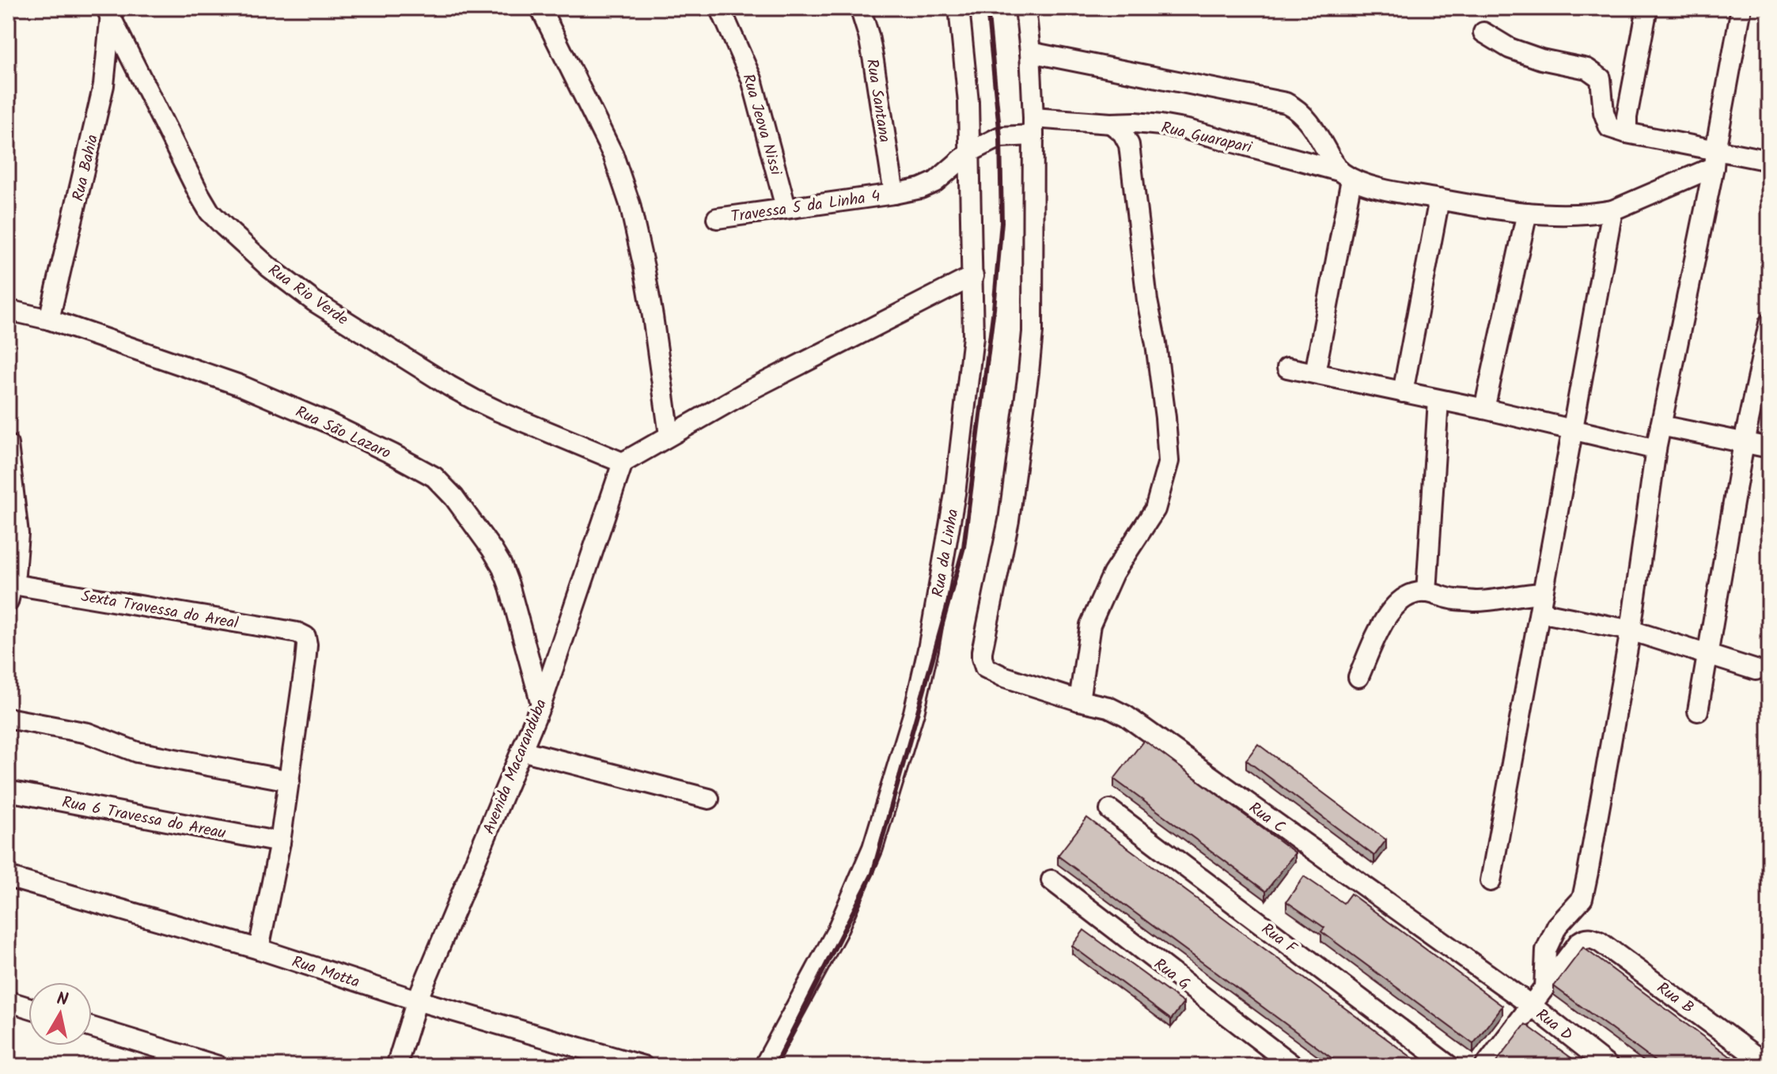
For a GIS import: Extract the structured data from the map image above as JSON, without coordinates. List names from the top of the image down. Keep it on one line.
{"streets":{"street":["Rua Santana","Rua Jeova Nissi","Rua Guarapari","Rua Bahia","Travessa 5 da Linha 4","Rua Rio Verde","Rua São Lazaro","Rua da Linha","Sexta Travessa do Areal","Avenida Macaranduba","Rua 6 Travessa do Areau","Rua C","Rua F","Rua Motta","Rua G","Rua B","Rua D"]},"crossings":[["Rua Santana","Travessa 5 da Linha 4"],["Rua Jeova Nissi","Travessa 5 da Linha 4"],["Rua Guarapari","Travessa 5 da Linha 4"],["Rua Guarapari","Rua da Linha"],["Rua Guarapari","Rua C"],["Rua Bahia","Rua Rio Verde"],["Rua Bahia","Rua São Lazaro"],["Travessa 5 da Linha 4","Rua da Linha"],["Rua Rio Verde","Avenida Macaranduba"],["Rua São Lazaro","Avenida Macaranduba"],["Avenida Macaranduba","Rua Motta"],["Rua C","Rua D"]],"north":"top"}
